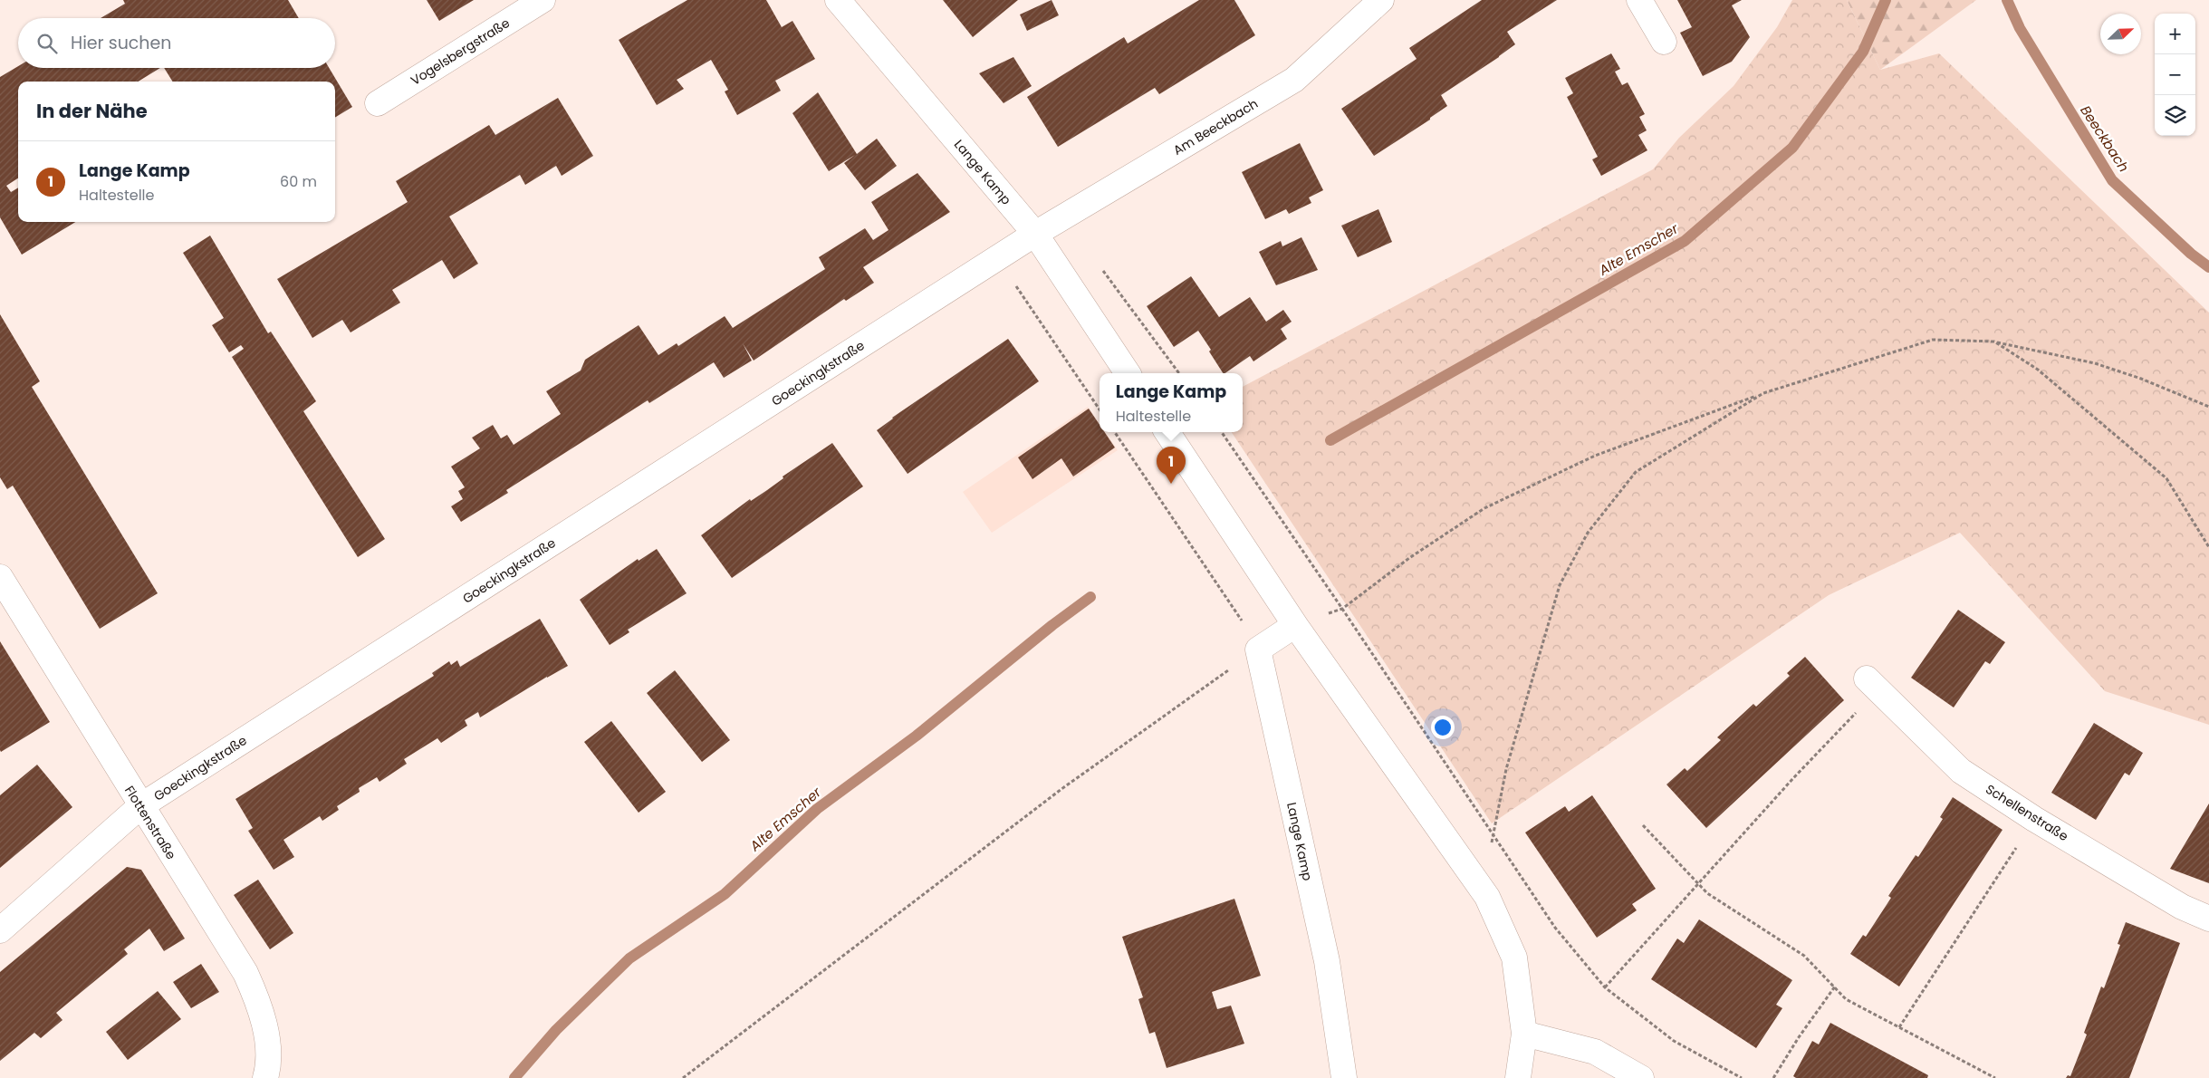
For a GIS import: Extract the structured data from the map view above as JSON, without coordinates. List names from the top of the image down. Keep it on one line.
{"streets":{"street":["Vogelsbergstraße","Am Beeckbach","Lange Kamp","Goeckingkstraße","Schellenstraße","Flottenstraße"]},"crossings":[["Am Beeckbach","Lange Kamp"],["Am Beeckbach","Goeckingkstraße"],["Lange Kamp","Goeckingkstraße"],["Goeckingkstraße","Flottenstraße"]],"water":["Beeckbach","Alte Emscher"],"north":"top right","page":{"map_buttons":["+","−"],"search":"Hier suchen","heading":"In der Nähe","list":[{"mark":"1","name":"Lange Kamp","note":"Haltestelle","value":"60 m"}],"popup":["Lange Kamp","Haltestelle"],"pins":"1"}}
